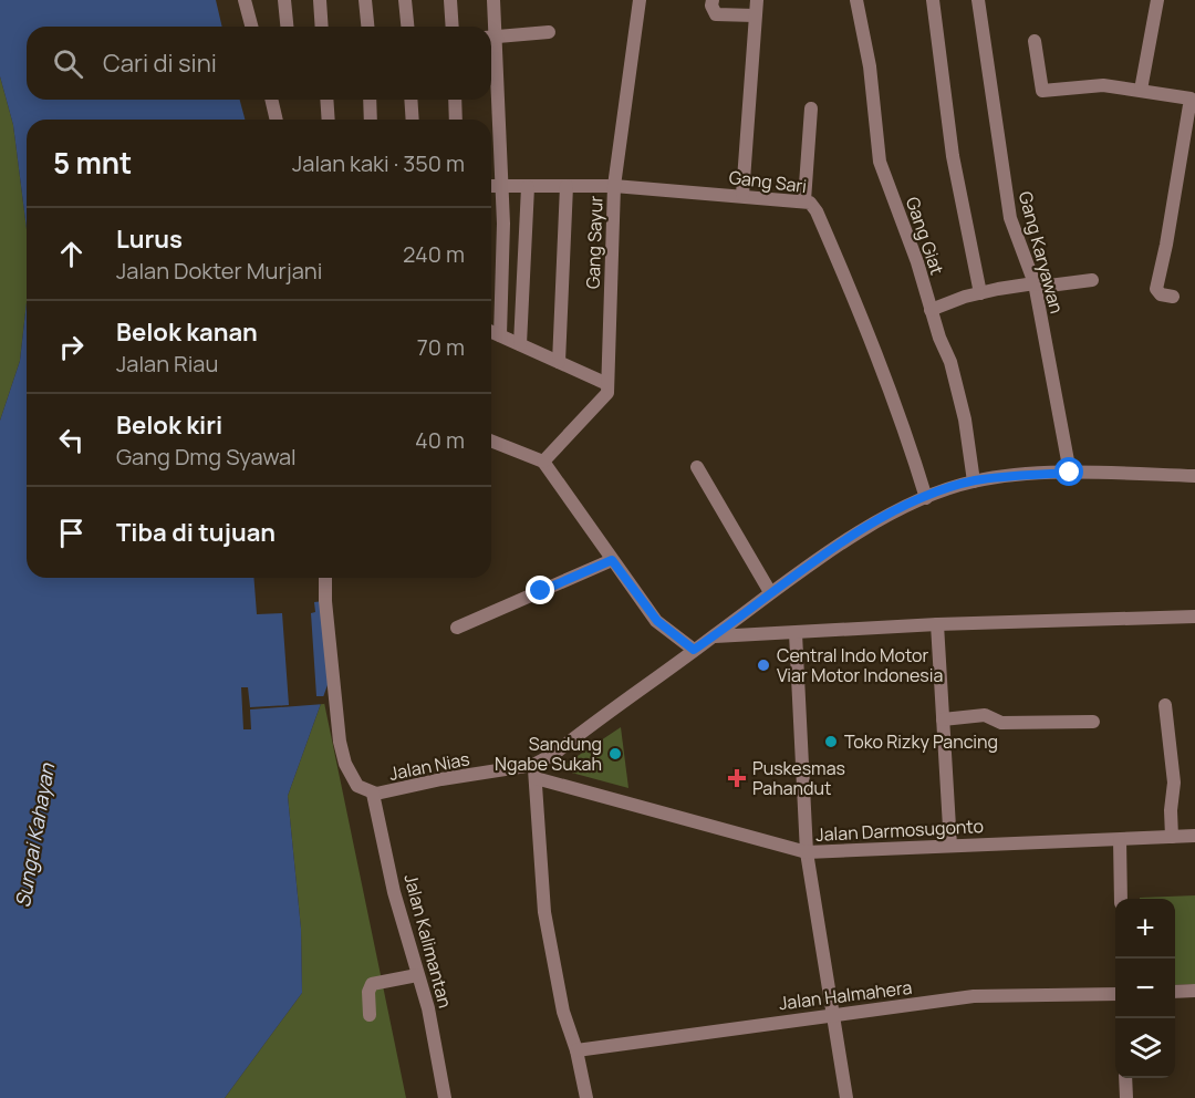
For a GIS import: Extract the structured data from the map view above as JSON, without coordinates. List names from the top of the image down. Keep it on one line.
{"streets":{"street":["Gang Sari","Gang Giat","Gang Sayur","Gang Karyawan","Jalan Nias","Jalan Darmosugonto","Jalan Kalimantan","Jalan Halmahera"]},"crossings":[["Gang Sari","Gang Sayur"],["Jalan Nias","Jalan Darmosugonto"],["Jalan Nias","Jalan Kalimantan"]],"water":["Sungai Kahayan"],"places":{"other":["Central Indo Motor Viar Motor Indonesia","Toko Rizky Pancing","Sandung Ngabe Sukah"],"health":["Puskesmas Pahandut"]},"page":{"search":"Cari di sini","heading":["5 mnt","Jalan kaki · 350 m"],"list":[["Lurus","Jalan Dokter Murjani","240 m"],["Belok kanan","Jalan Riau","70 m"],["Belok kiri","Gang Dmg Syawal","40 m"],"Tiba di tujuan"],"map_buttons":["+","−"]}}
